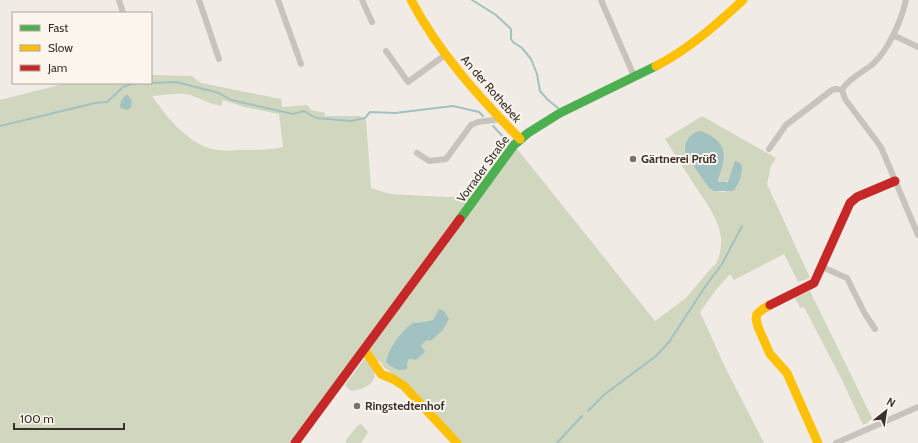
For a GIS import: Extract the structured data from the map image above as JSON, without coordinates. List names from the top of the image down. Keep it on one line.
{"streets":{"street":["An der Rothebek","Vorrader Straße"]},"crossings":[["An der Rothebek","Vorrader Straße"]],"places":["Gärtnerei Prüß","Ringstedtenhof"],"legend":["Fast","Slow","Jam"],"scale_bar":"100 m","north":"top right"}
